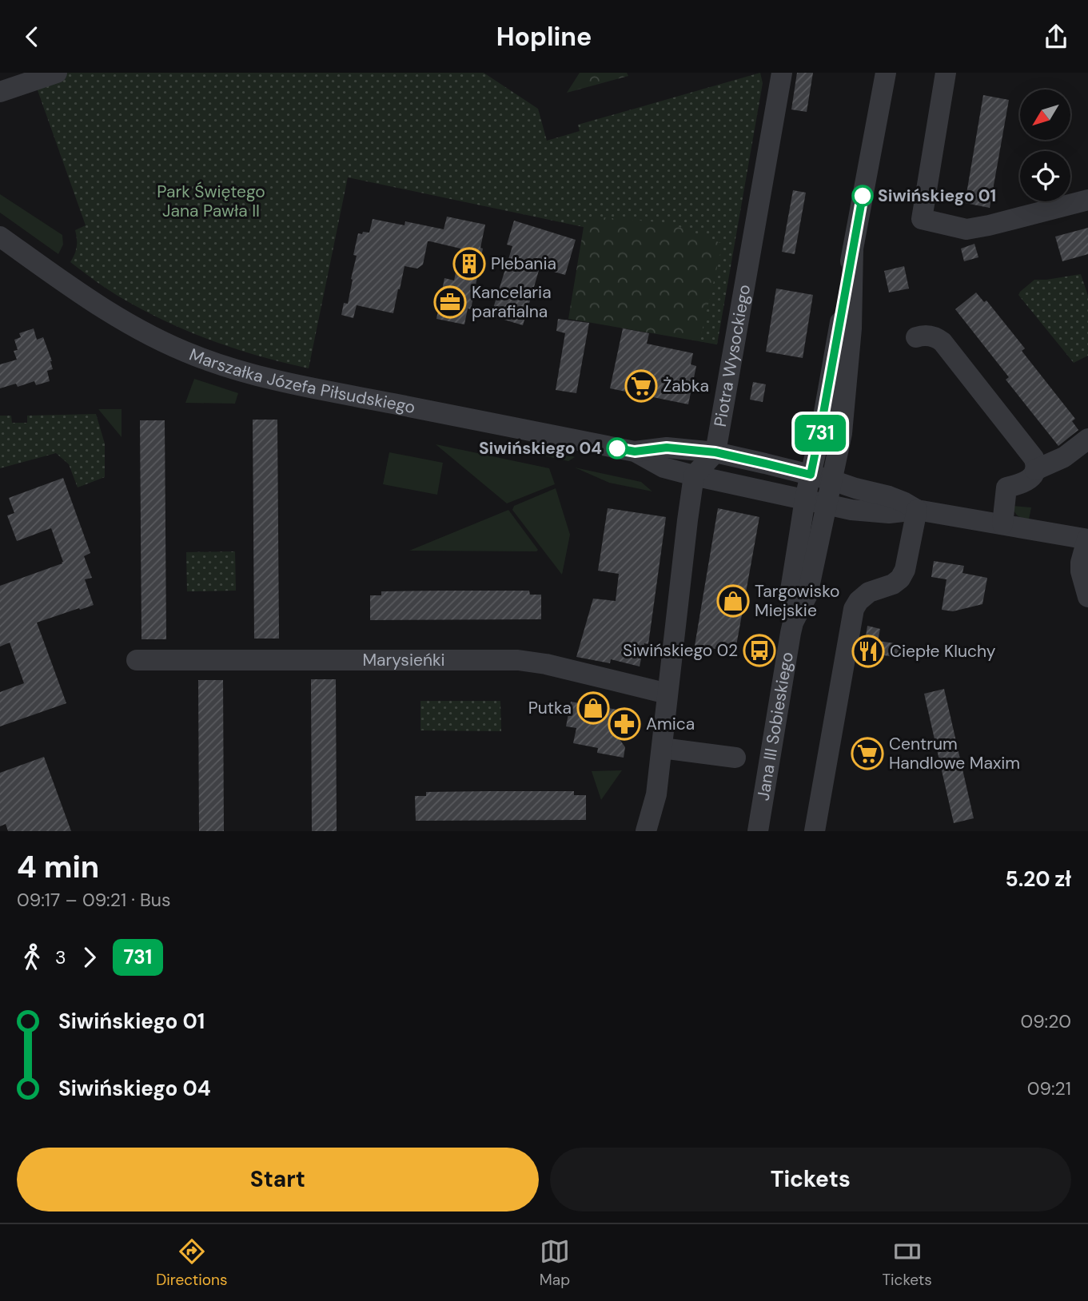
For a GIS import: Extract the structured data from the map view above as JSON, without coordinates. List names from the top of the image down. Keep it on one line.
{"streets":{"street":["Piotra Wysockiego","Marszałka Józefa Piłsudskiego","Marysieńki","Jana III Sobieskiego"]},"crossings":[["Piotra Wysockiego","Marszałka Józefa Piłsudskiego"],["Marszałka Józefa Piłsudskiego","Jana III Sobieskiego"]],"parks":["Park Świętego Jana Pawła II"],"places":{"other":["Siwińskiego 01","Siwińskiego 04"],"building":["Plebania"],"office":["Kancelaria parafialna"],"supermarket":["Żabka","Centrum Handlowe Maxim"],"shop":["Targowisko Miejskie","Putka"],"bus stop":["Siwińskiego 02"],"restaurant":["Ciepłe Kluchy"],"pharmacy":["Amica"]},"lines":["bus line 731"],"north":"bottom left","page":{"header":"Hopline","on_map":"731","heading":["4 min","09:17 – 09:21 · Bus","5.20 zł"],"legs":["3","731"],"list":[{"name":"Siwińskiego 01","value":"09:20"},{"name":"Siwińskiego 04","value":"09:21"}],"buttons":["Start","Tickets"],"tabs":["Directions","Map","Tickets"]}}
